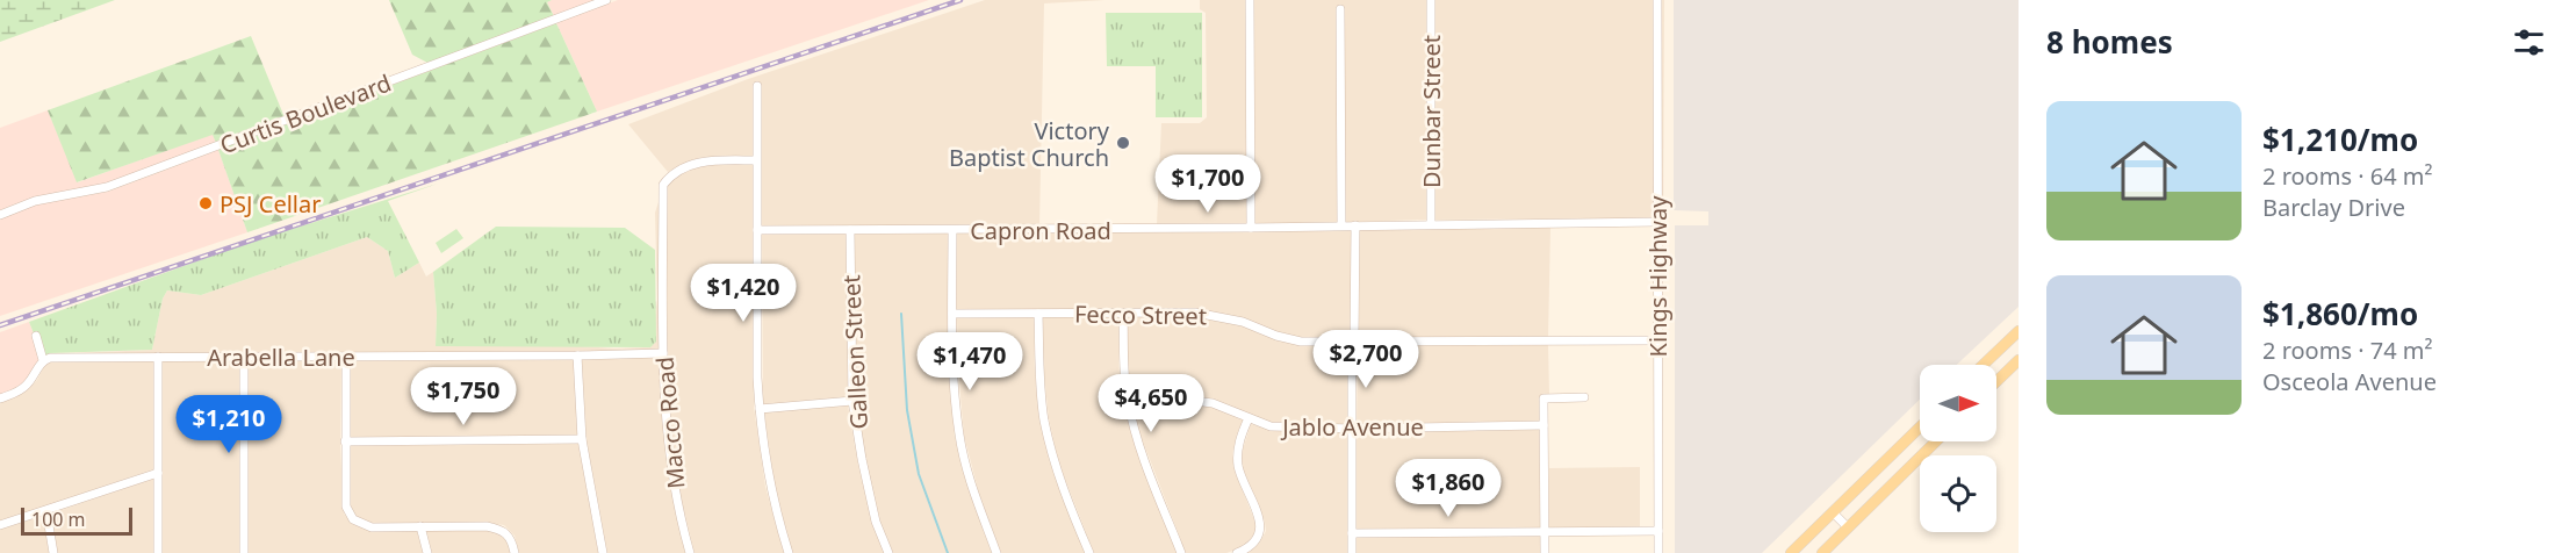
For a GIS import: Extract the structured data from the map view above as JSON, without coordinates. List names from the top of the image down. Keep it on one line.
{"streets":{"street":["Dunbar Street","Curtis Boulevard","Capron Road","Kings Highway","Fecco Street","Galleon Street","Arabella Lane","Macco Road","Jablo Avenue"]},"crossings":[["Dunbar Street","Capron Road"],["Capron Road","Kings Highway"],["Capron Road","Galleon Street"],["Kings Highway","Fecco Street"],["Arabella Lane","Macco Road"]],"places":["Victory Baptist Church","PSJ Cellar"],"scale_bar":"100 m","north":"right","page":{"heading":"8 homes","list":[{"name":"$1,210/mo","note":"2 rooms · 64 m² · Barclay Drive"},{"name":"$1,860/mo","note":"2 rooms · 74 m² · Osceola Avenue"}],"price":["$1,700","$1,420","$2,700","$1,470","$1,750","$4,650","$1,210","$1,860"],"scale":"100 m"}}
